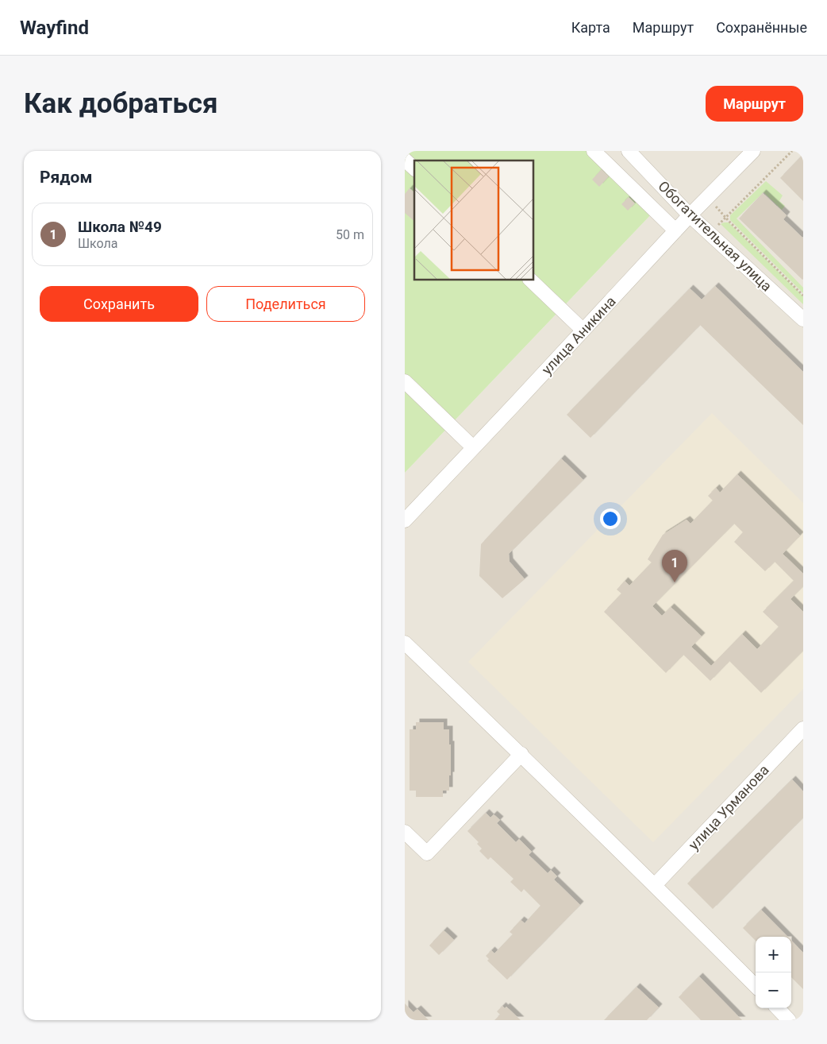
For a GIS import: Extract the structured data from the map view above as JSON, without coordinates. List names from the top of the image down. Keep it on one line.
{"streets":{"street":["Обогатительная улица","улица Аникина","улица Урманова"]},"crossings":[["Обогатительная улица","улица Аникина"]],"page":{"header":"Wayfind","nav":["Карта","Маршрут","Сохранённые"],"buttons":["Маршрут",["Сохранить","Поделиться"]],"title":"Как добраться","heading":"Рядом","list":[{"mark":"1","name":"Школа №49","note":"Школа","value":"50 m"}],"pins":"1","map_buttons":["+","−"]}}
